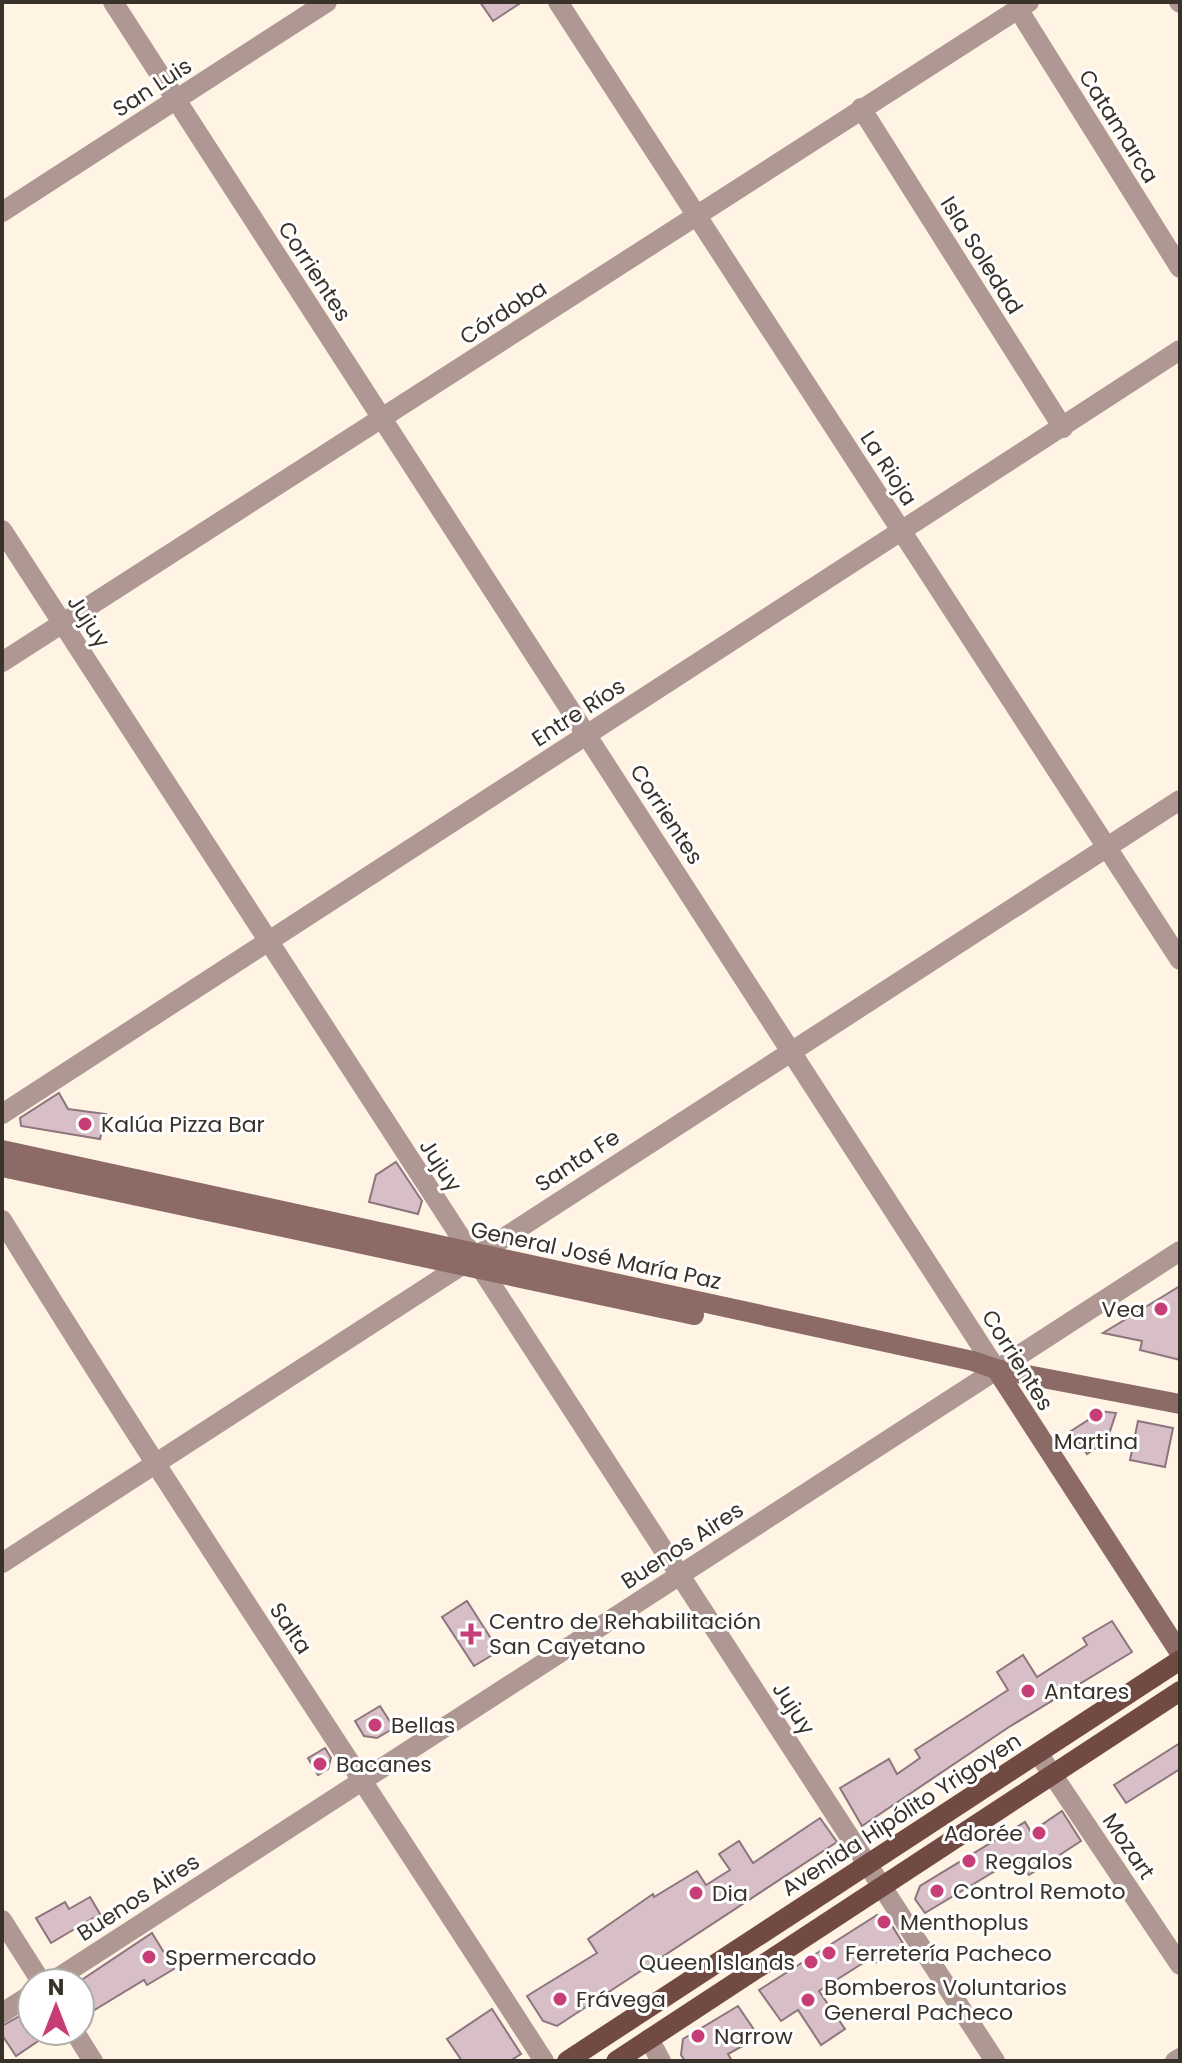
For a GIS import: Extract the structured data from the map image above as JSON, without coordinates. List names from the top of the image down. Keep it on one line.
{"streets":{"main road":["Avenida Hipólito Yrigoyen"],"street":["San Luis","Catamarca","Isla Soledad","Corrientes","Córdoba","La Rioja","Jujuy","Entre Ríos","Santa Fe","General José María Paz","Buenos Aires","Salta","Mozart"]},"crossings":[["San Luis","Corrientes"],["Catamarca","Córdoba"],["Isla Soledad","Córdoba"],["Isla Soledad","Entre Ríos"],["Corrientes","Córdoba"],["Corrientes","Entre Ríos"],["Corrientes","Santa Fe"],["Corrientes","General José María Paz"],["Corrientes","Buenos Aires"],["Córdoba","La Rioja"],["Córdoba","Jujuy"],["La Rioja","Entre Ríos"],["La Rioja","Santa Fe"],["Jujuy","Entre Ríos"],["Jujuy","Santa Fe"],["Jujuy","General José María Paz"],["Jujuy","Buenos Aires"],["Jujuy","Avenida Hipólito Yrigoyen"],["Santa Fe","General José María Paz"],["Santa Fe","Salta"],["General José María Paz","Buenos Aires"],["Buenos Aires","Salta"],["Avenida Hipólito Yrigoyen","Mozart"]],"places":{"other":["Kalúa Pizza Bar","Vea","Martina","Antares","Bellas","Bacanes","Adorée","Regalos","Control Remoto","Dia","Menthoplus","Ferretería Pacheco","Spermercado","Queen Islands","Frávega","Bomberos Voluntarios General Pacheco","Narrow"],"health":["Centro de Rehabilitación San Cayetano"]},"north":"top"}
